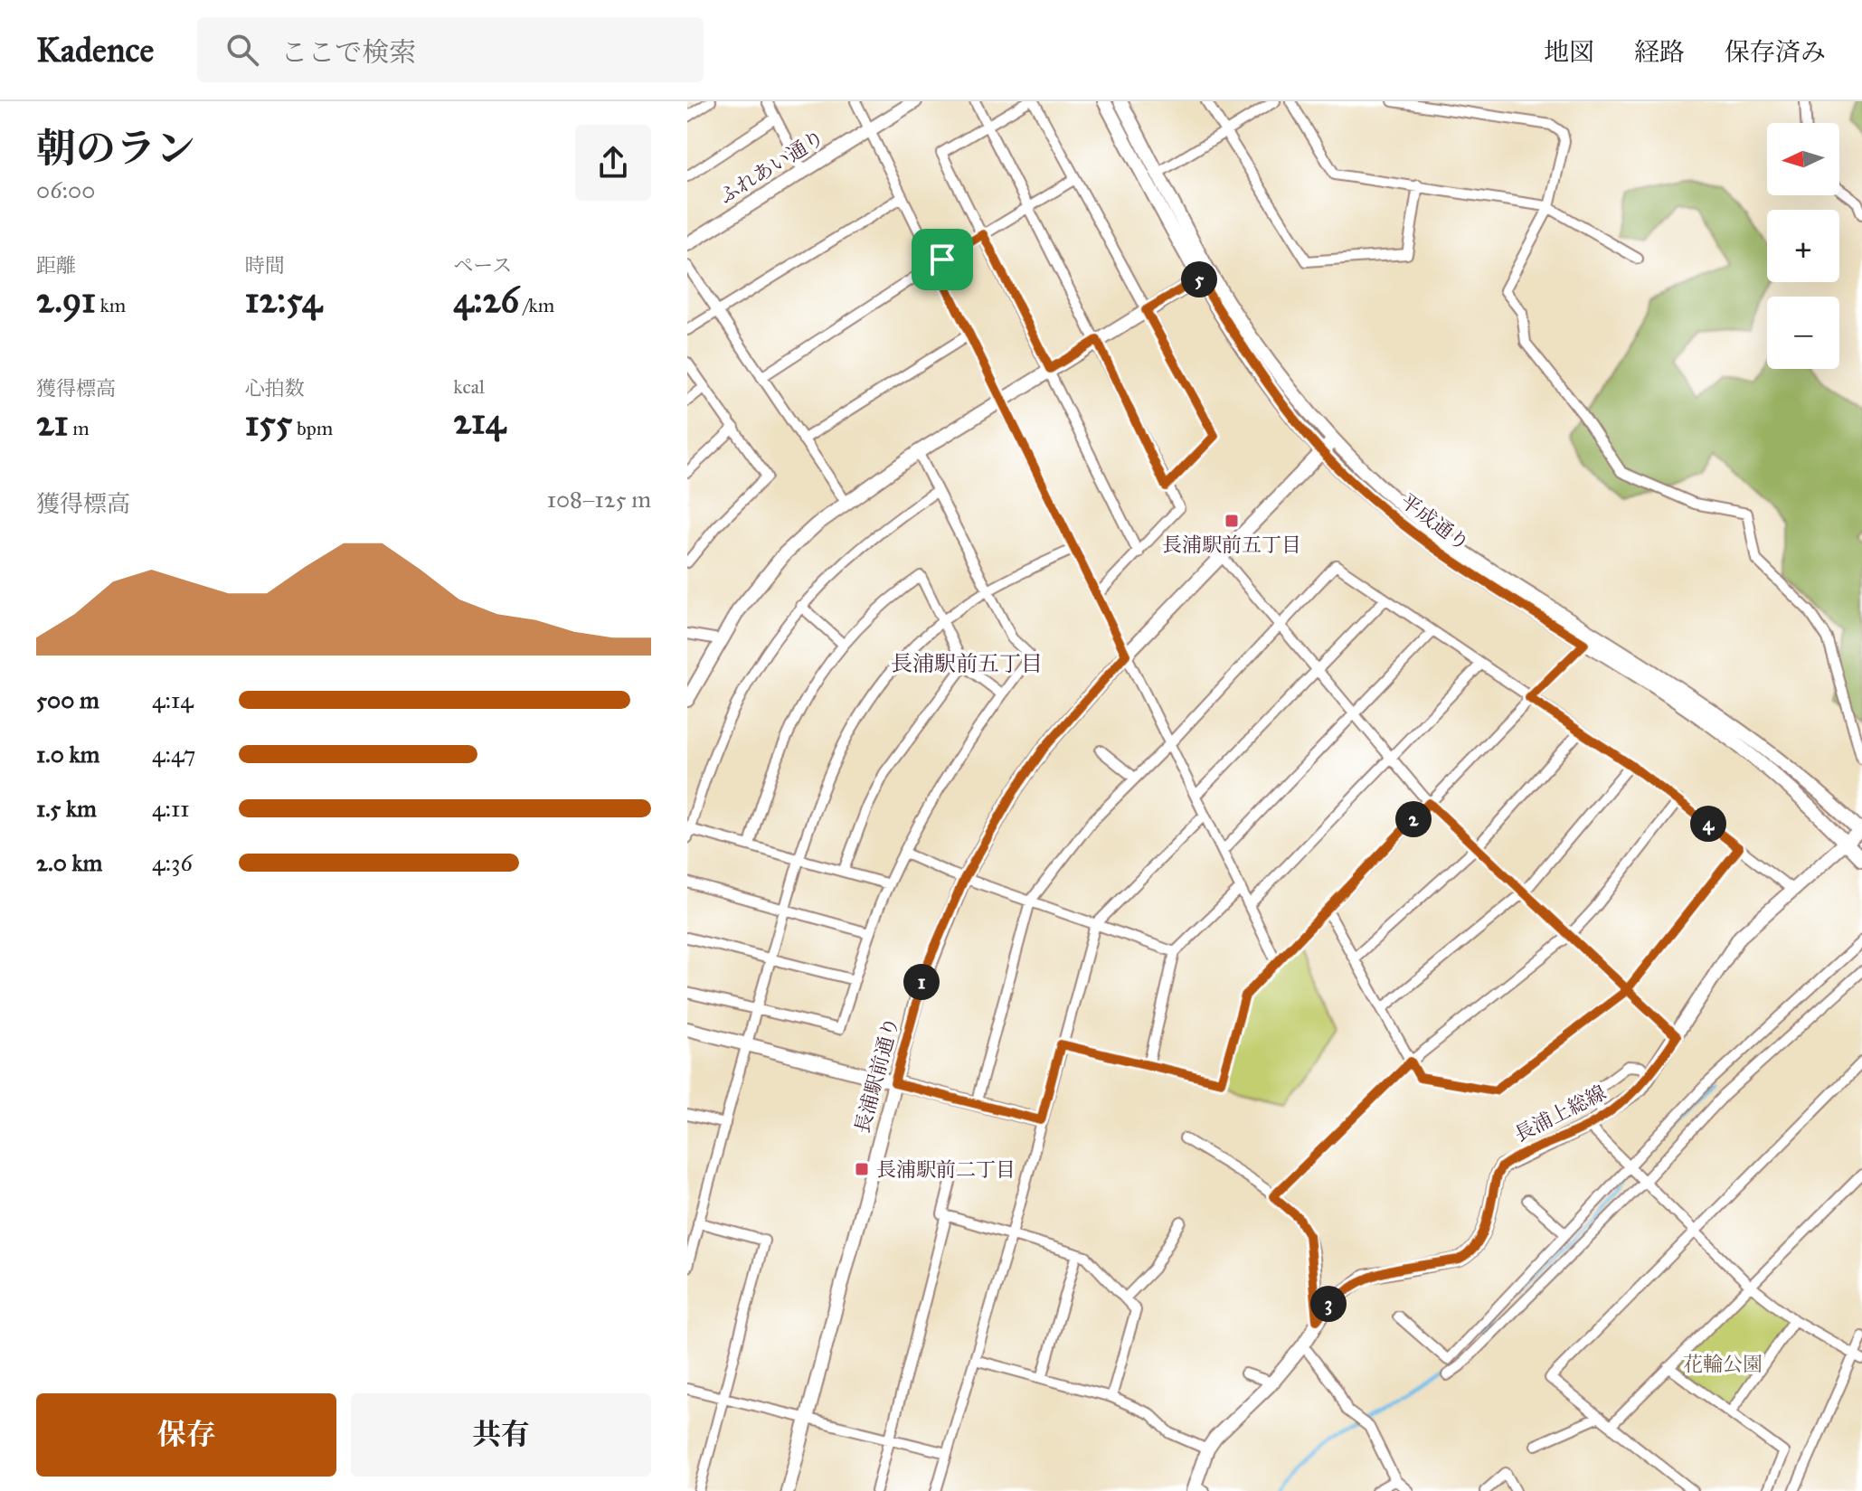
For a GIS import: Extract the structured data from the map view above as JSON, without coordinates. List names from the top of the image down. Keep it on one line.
{"streets":{"street":["ふれあい通り","平成通り","長浦駅前通り","長浦上総線"]},"crossings":[["平成通り","長浦駅前通り"],["平成通り","長浦上総線"]],"districts":["長浦駅前五丁目"],"parks":["花輪公園"],"places":{"transit":["長浦駅前五丁目","長浦駅前二丁目"]},"north":"left","page":{"header":"Kadence","search":"ここで検索","nav":["地図","経路","保存済み"],"heading":["朝のラン","06:00"],"map_buttons":["+","−"],"stats":[["距離","2.91 km"],["時間","12:54"],["ペース","4:26 /km"],["獲得標高","21 m"],["心拍数","155 bpm"],["kcal","214"]],"pins":["5","2","4","1","3"],"chart":["獲得標高","108–125 m"],"list":[{"name":"500 m","note":"4:14"},{"name":"1.0 km","note":"4:47"},{"name":"1.5 km","note":"4:11"},{"name":"2.0 km","note":"4:36"}],"buttons":["保存","共有"]}}
